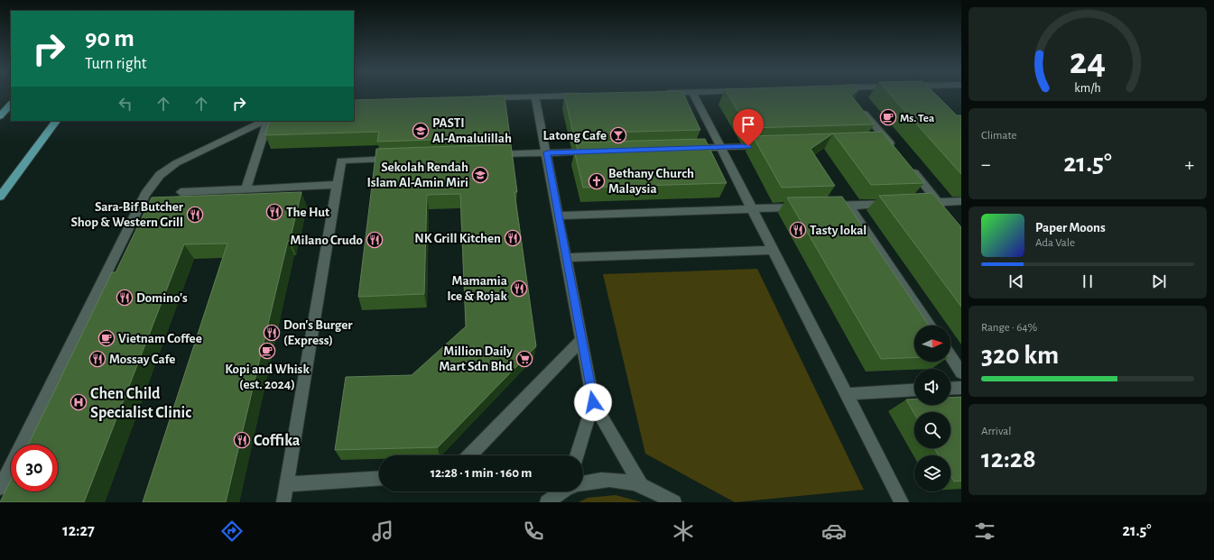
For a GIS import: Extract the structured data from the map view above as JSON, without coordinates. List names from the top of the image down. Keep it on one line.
{"places":{"cafe":["Ms. Tea","Vietnam Coffee","Kopi and Whisk (est. 2024)"],"school or university":["PASTI Al-Amalulillah","Sekolah Rendah Islam Al-Amin Miri"],"bar":["Latong Cafe"],"church":["Bethany Church Malaysia"],"restaurant":["The Hut","Sara-Bif Butcher Shop & Western Grill","Tasty lokal","NK Grill Kitchen","Milano Crudo","Mamamia Ice & Rojak","Domino's","Don's Burger (Express)","Mossay Cafe","Coffika"],"supermarket":["Million Daily Mart Sdn Bhd"],"hospital":["Chen Child Specialist Clinic"]},"north":"right","page":{"turn":["90 m","Turn right"],"tile":["Climate",["Range · 64%","320 km"],["Arrival","12:28"]],"heat":["−","21.5°","+"],"song":["Paper Moons","Ada Vale"],"limit":"30","trip":"12:28 · 1 min · 160 m","tabs":["12:27","21.5°"],"gauge":["24","km/h"]}}
